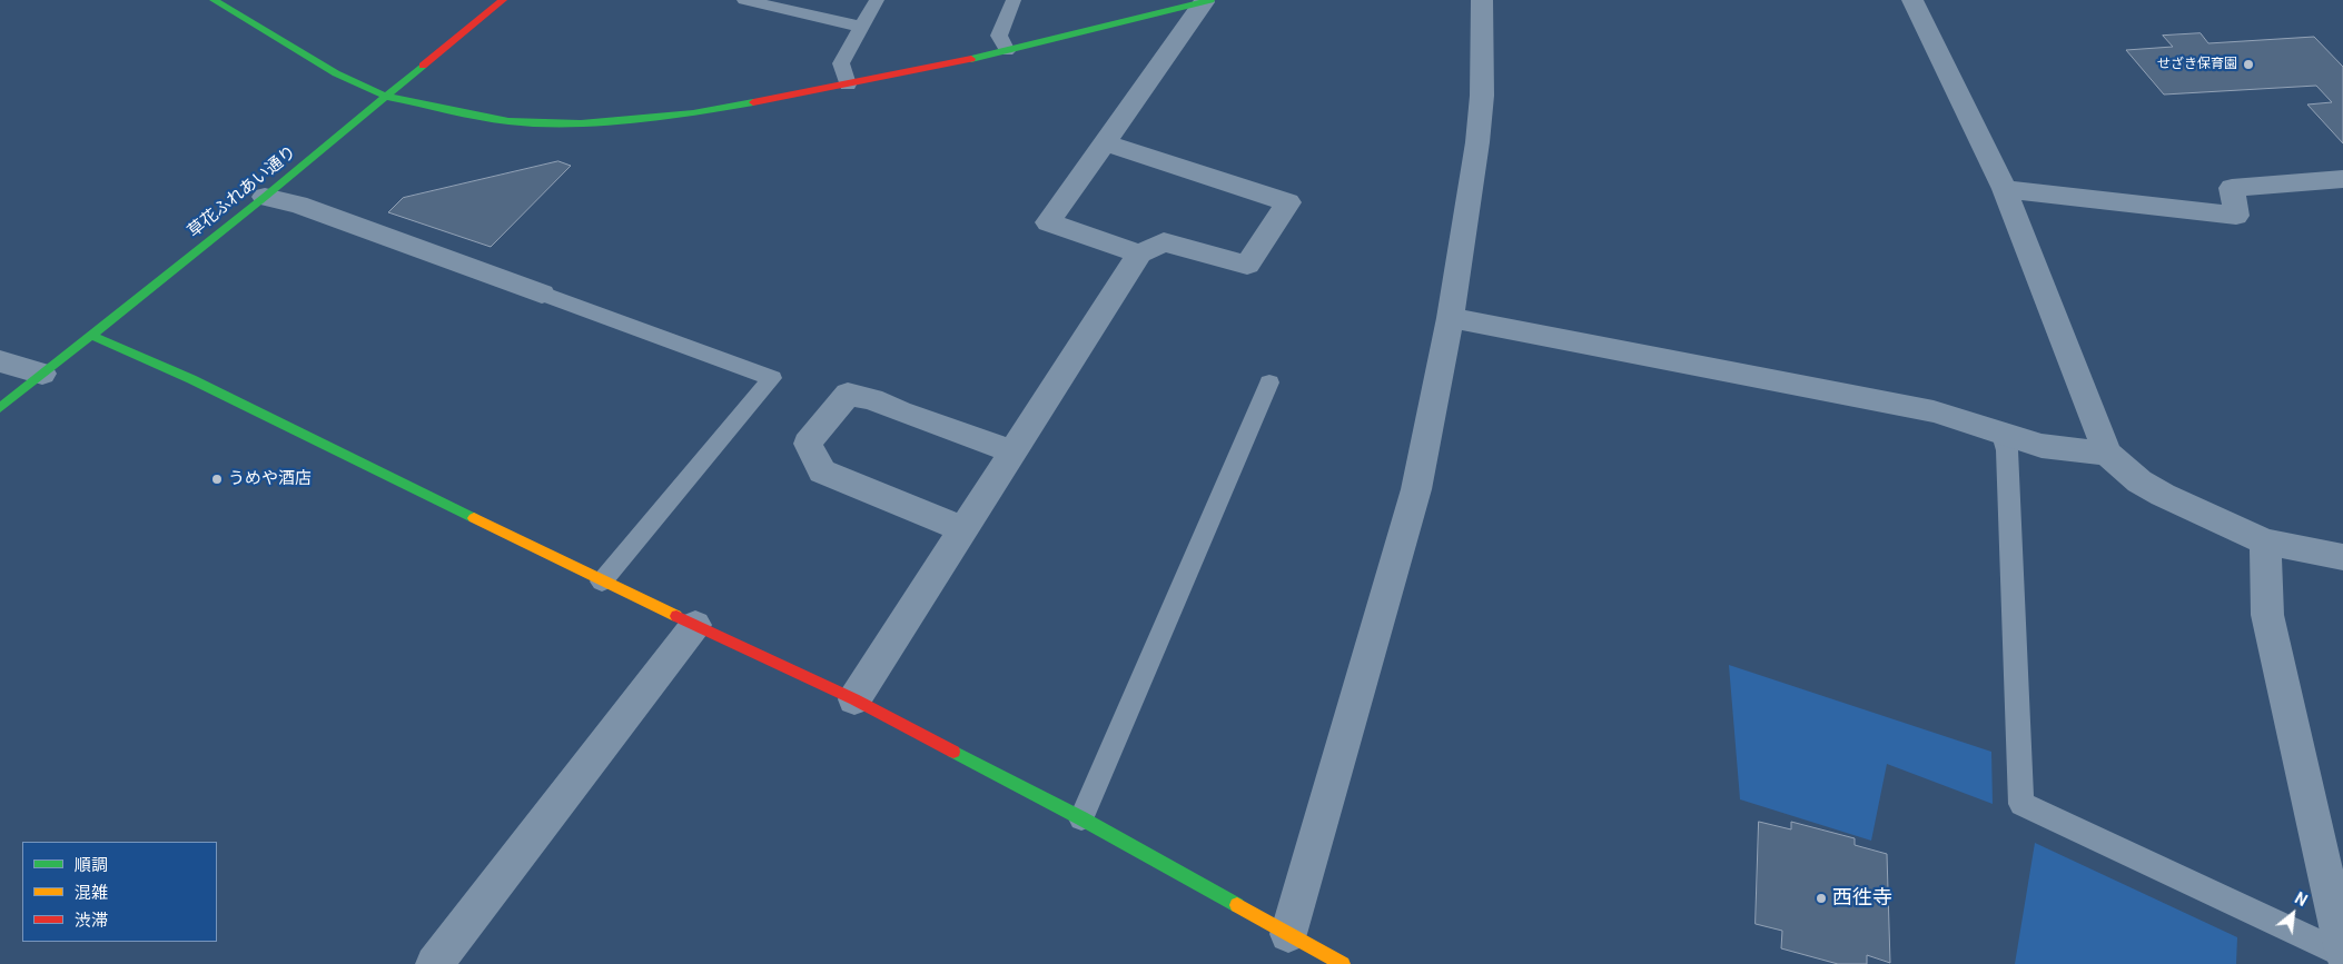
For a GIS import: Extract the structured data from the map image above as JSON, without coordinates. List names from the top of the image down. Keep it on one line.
{"streets":{"street":["草花ふれあい通り"]},"places":["せざき保育園","うめや酒店","西徃寺"],"legend":["順調","混雑","渋滞"],"north":"top right"}
